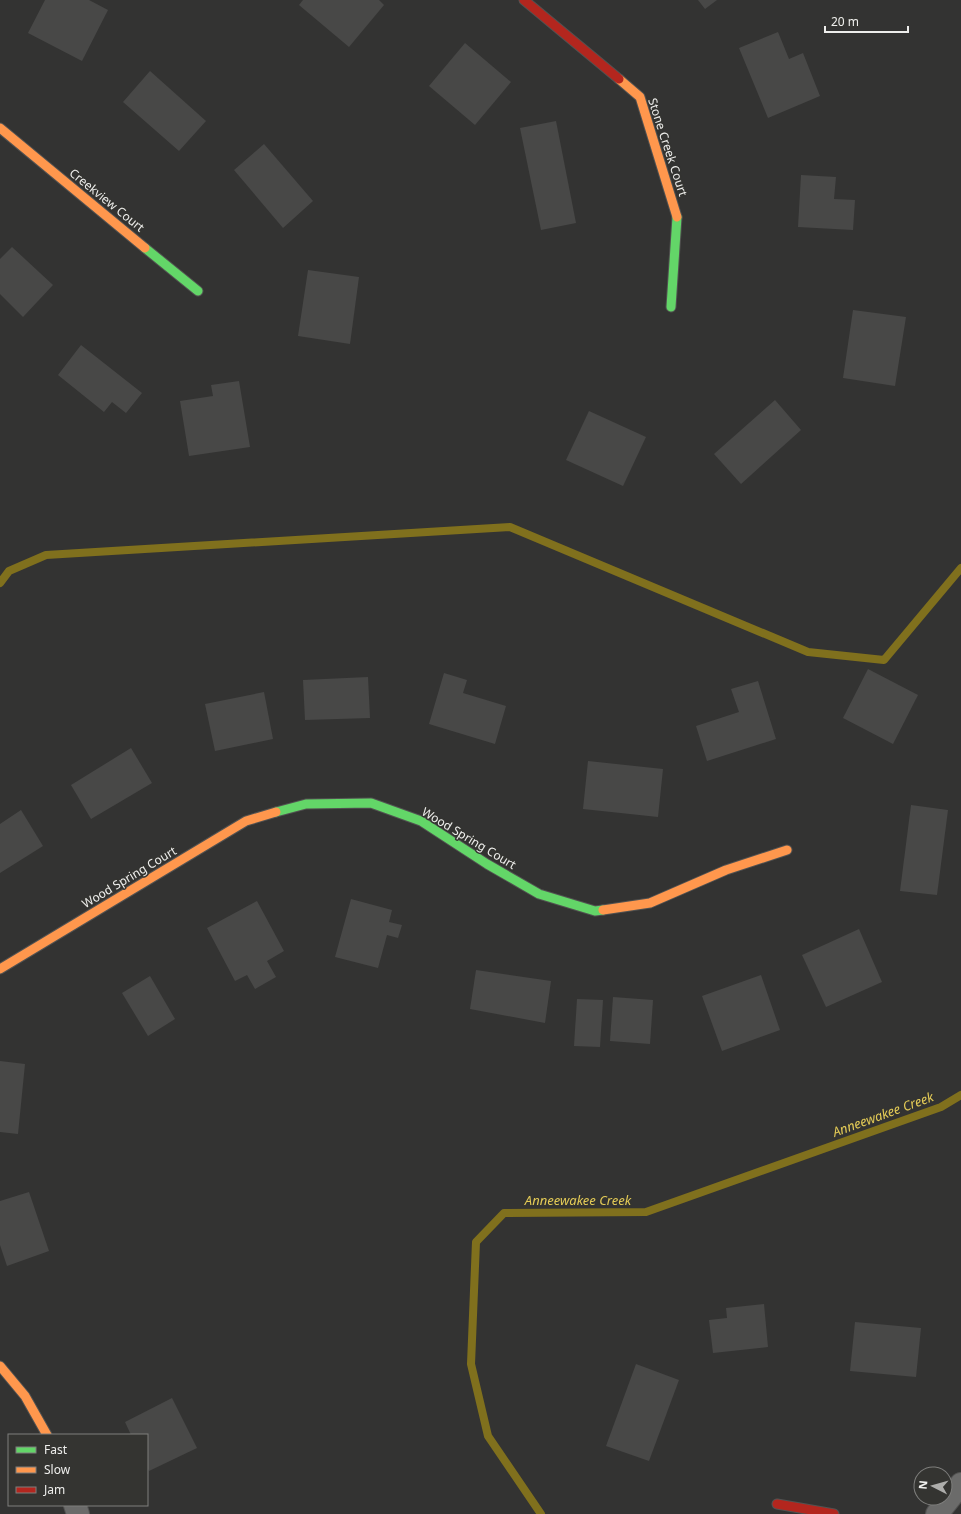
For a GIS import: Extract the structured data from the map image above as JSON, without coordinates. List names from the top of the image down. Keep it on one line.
{"streets":{"street":["Stone Creek Court","Creekview Court","Wood Spring Court"]},"water":["Anneewakee Creek"],"legend":["Fast","Slow","Jam"],"scale_bar":"20 m","north":"left"}
